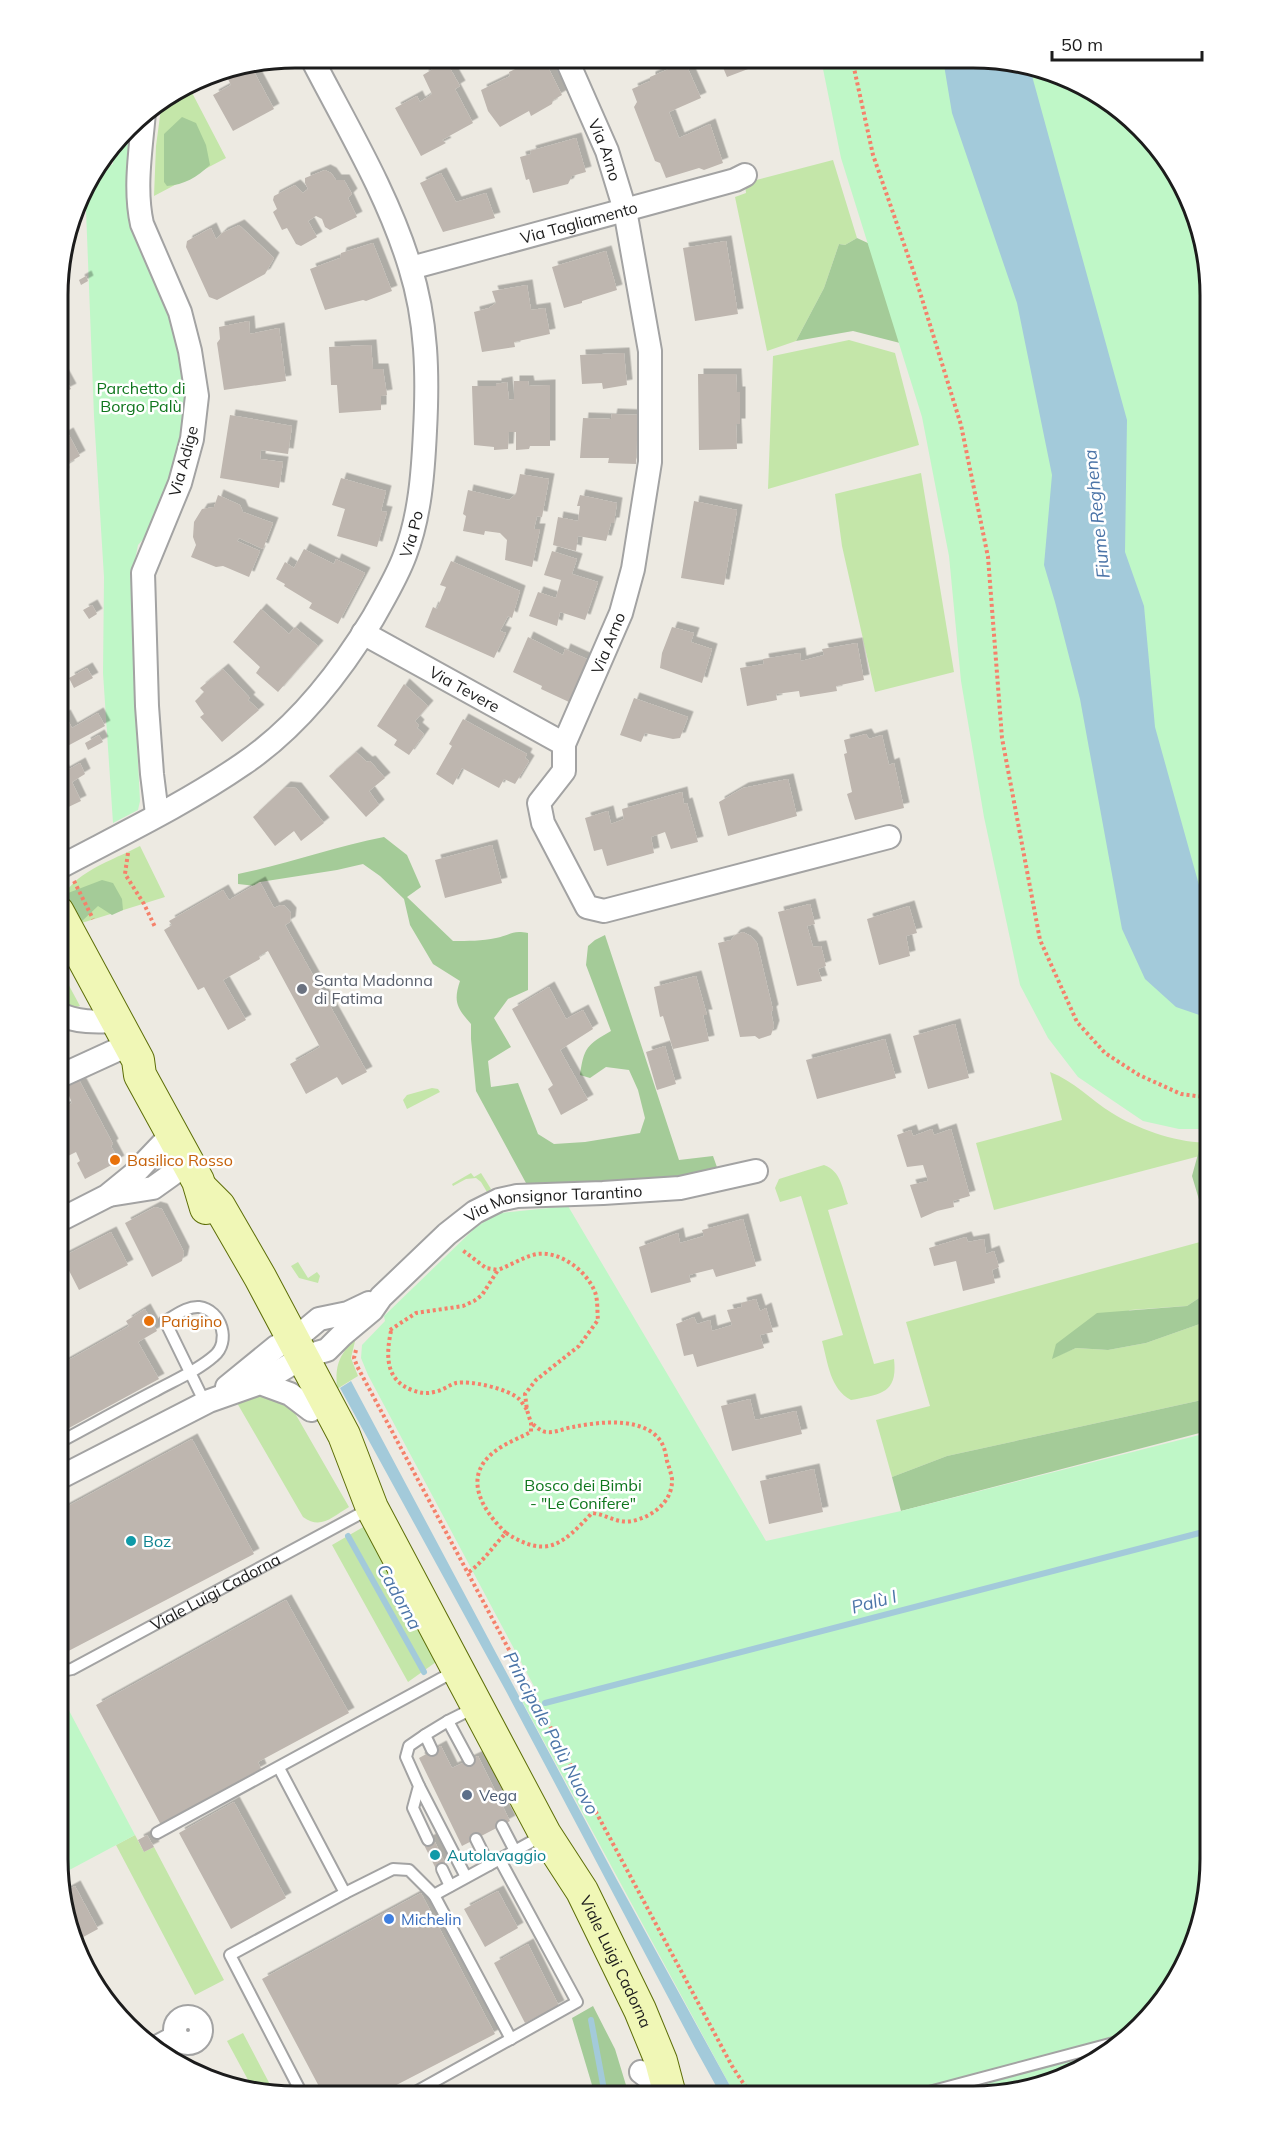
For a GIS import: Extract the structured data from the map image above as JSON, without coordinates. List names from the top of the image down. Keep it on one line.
{"streets":{"main road":["Viale Luigi Cadorna"],"street":["Via Arno","Via Tagliamento","Via Adige","Via Po","Via Tevere","Via Monsignor Tarantino"]},"crossings":[["Via Arno","Via Tagliamento"],["Via Arno","Via Tevere"],["Via Tagliamento","Via Po"],["Via Adige","Via Po"],["Via Po","Via Tevere"],["Via Monsignor Tarantino","Viale Luigi Cadorna"]],"water":["Fiume Reghena","Cadorna","Palù I","Principale Palù Nuovo"],"parks":["Parchetto di Borgo Palù","Bosco dei Bimbi - \"Le Conifere\""],"places":["Santa Madonna di Fatima","Basilico Rosso","Parigino","Boz","Vega","Autolavaggio","Michelin"],"scale_bar":"50 m"}
